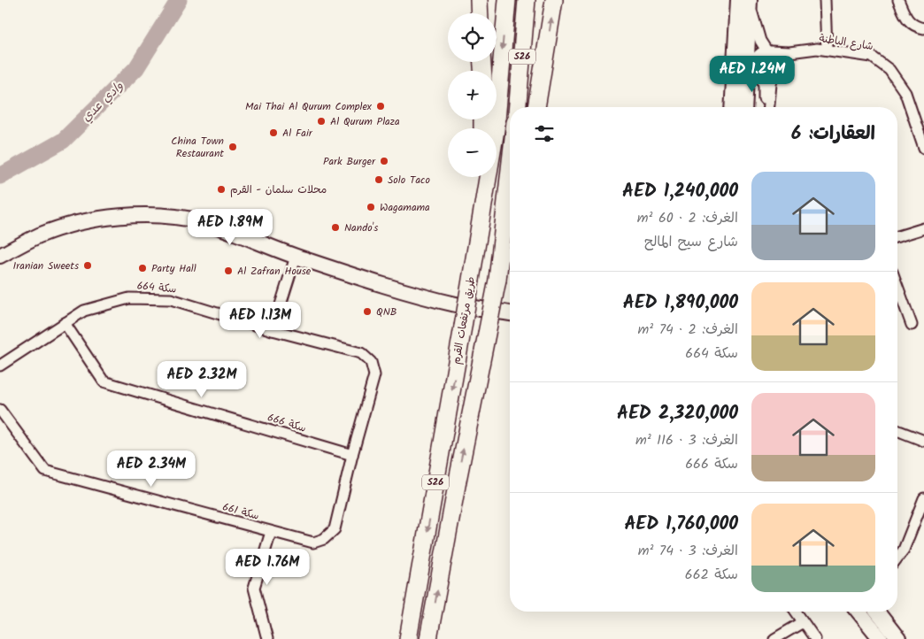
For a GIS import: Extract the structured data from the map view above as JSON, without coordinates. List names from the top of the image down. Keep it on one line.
{"streets":{"main road":["S26","طريق مرتفعات القرم"],"street":["شارع الباطنة","سكة 664","سكة 666","سكة 661"]},"crossings":[["سكة 664","سكة 666"],["سكة 664","سكة 661"]],"water":["وادي عدي"],"places":["Mai Thai Al Qurum Complex","Al Qurum Plaza","Al Fair","China Town Restaurant","Park Burger","Solo Taco","محلات سلمان - القرم","Wagamama","Nando's","Iranian Sweets","Party Hall","Al Zafran House","QNB"],"page":{"map_buttons":["+","−"],"price":["AED 1.24M","AED 1.89M","AED 1.13M","AED 2.32M","AED 2.34M","AED 1.76M"],"heading":"العقارات: 6","list":[{"name":"AED 1,240,000","note":"الغرف: 2 · 60 m² · شارع سيح المالح"},{"name":"AED 1,890,000","note":"الغرف: 2 · 74 m² · سكة 664"},{"name":"AED 2,320,000","note":"الغرف: 3 · 116 m² · سكة 666"},{"name":"AED 1,760,000","note":"الغرف: 3 · 74 m² · سكة 662"}]}}
